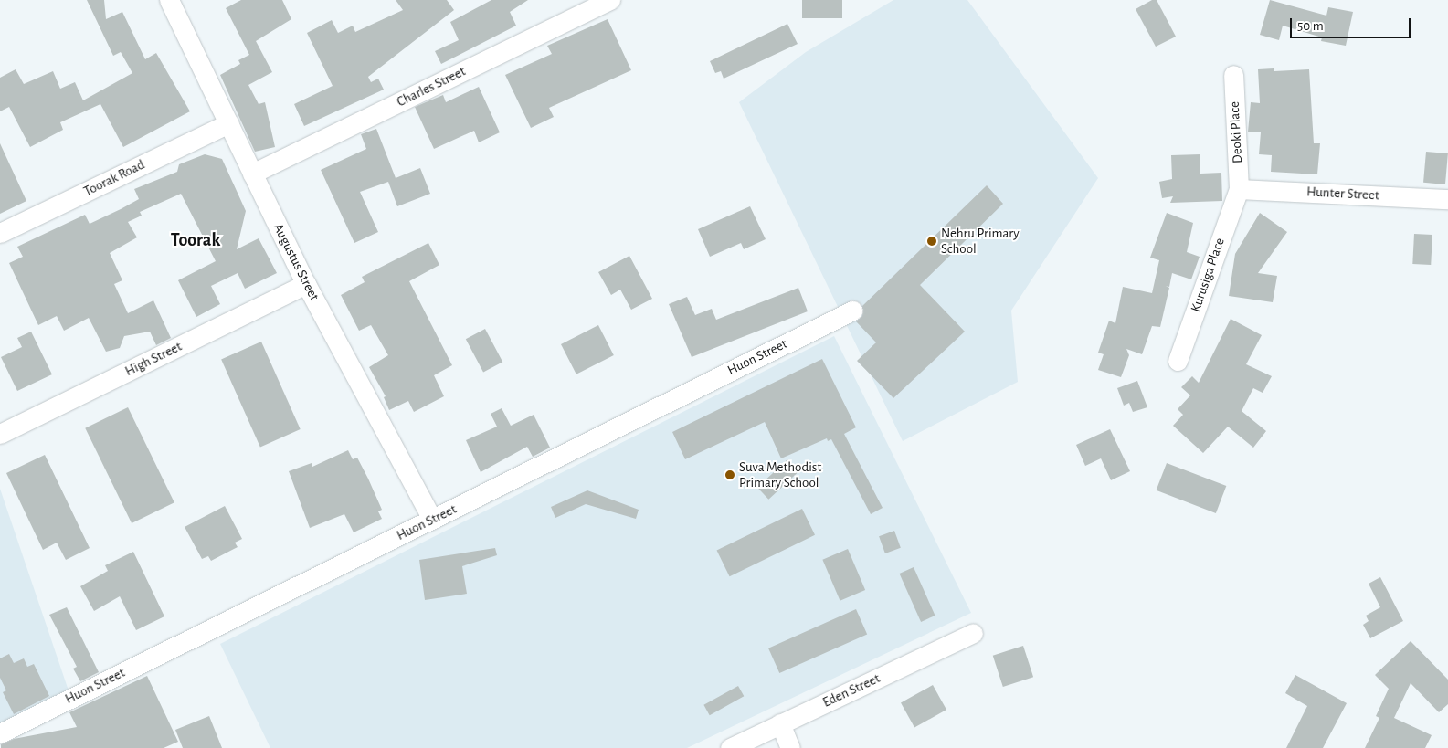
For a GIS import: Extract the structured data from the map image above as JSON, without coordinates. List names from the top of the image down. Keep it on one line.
{"streets":{"street":["Charles Street","Deoki Place","Toorak Road","Hunter Street","Augustus Street","Kurusiga Place","Huon Street","High Street","Eden Street"]},"crossings":[["Charles Street","Augustus Street"],["Deoki Place","Hunter Street"],["Deoki Place","Kurusiga Place"],["Toorak Road","Augustus Street"],["Hunter Street","Kurusiga Place"],["Augustus Street","Huon Street"],["Augustus Street","High Street"]],"districts":["Toorak"],"places":["Nehru Primary School","Suva Methodist Primary School"],"scale_bar":"50 m"}
